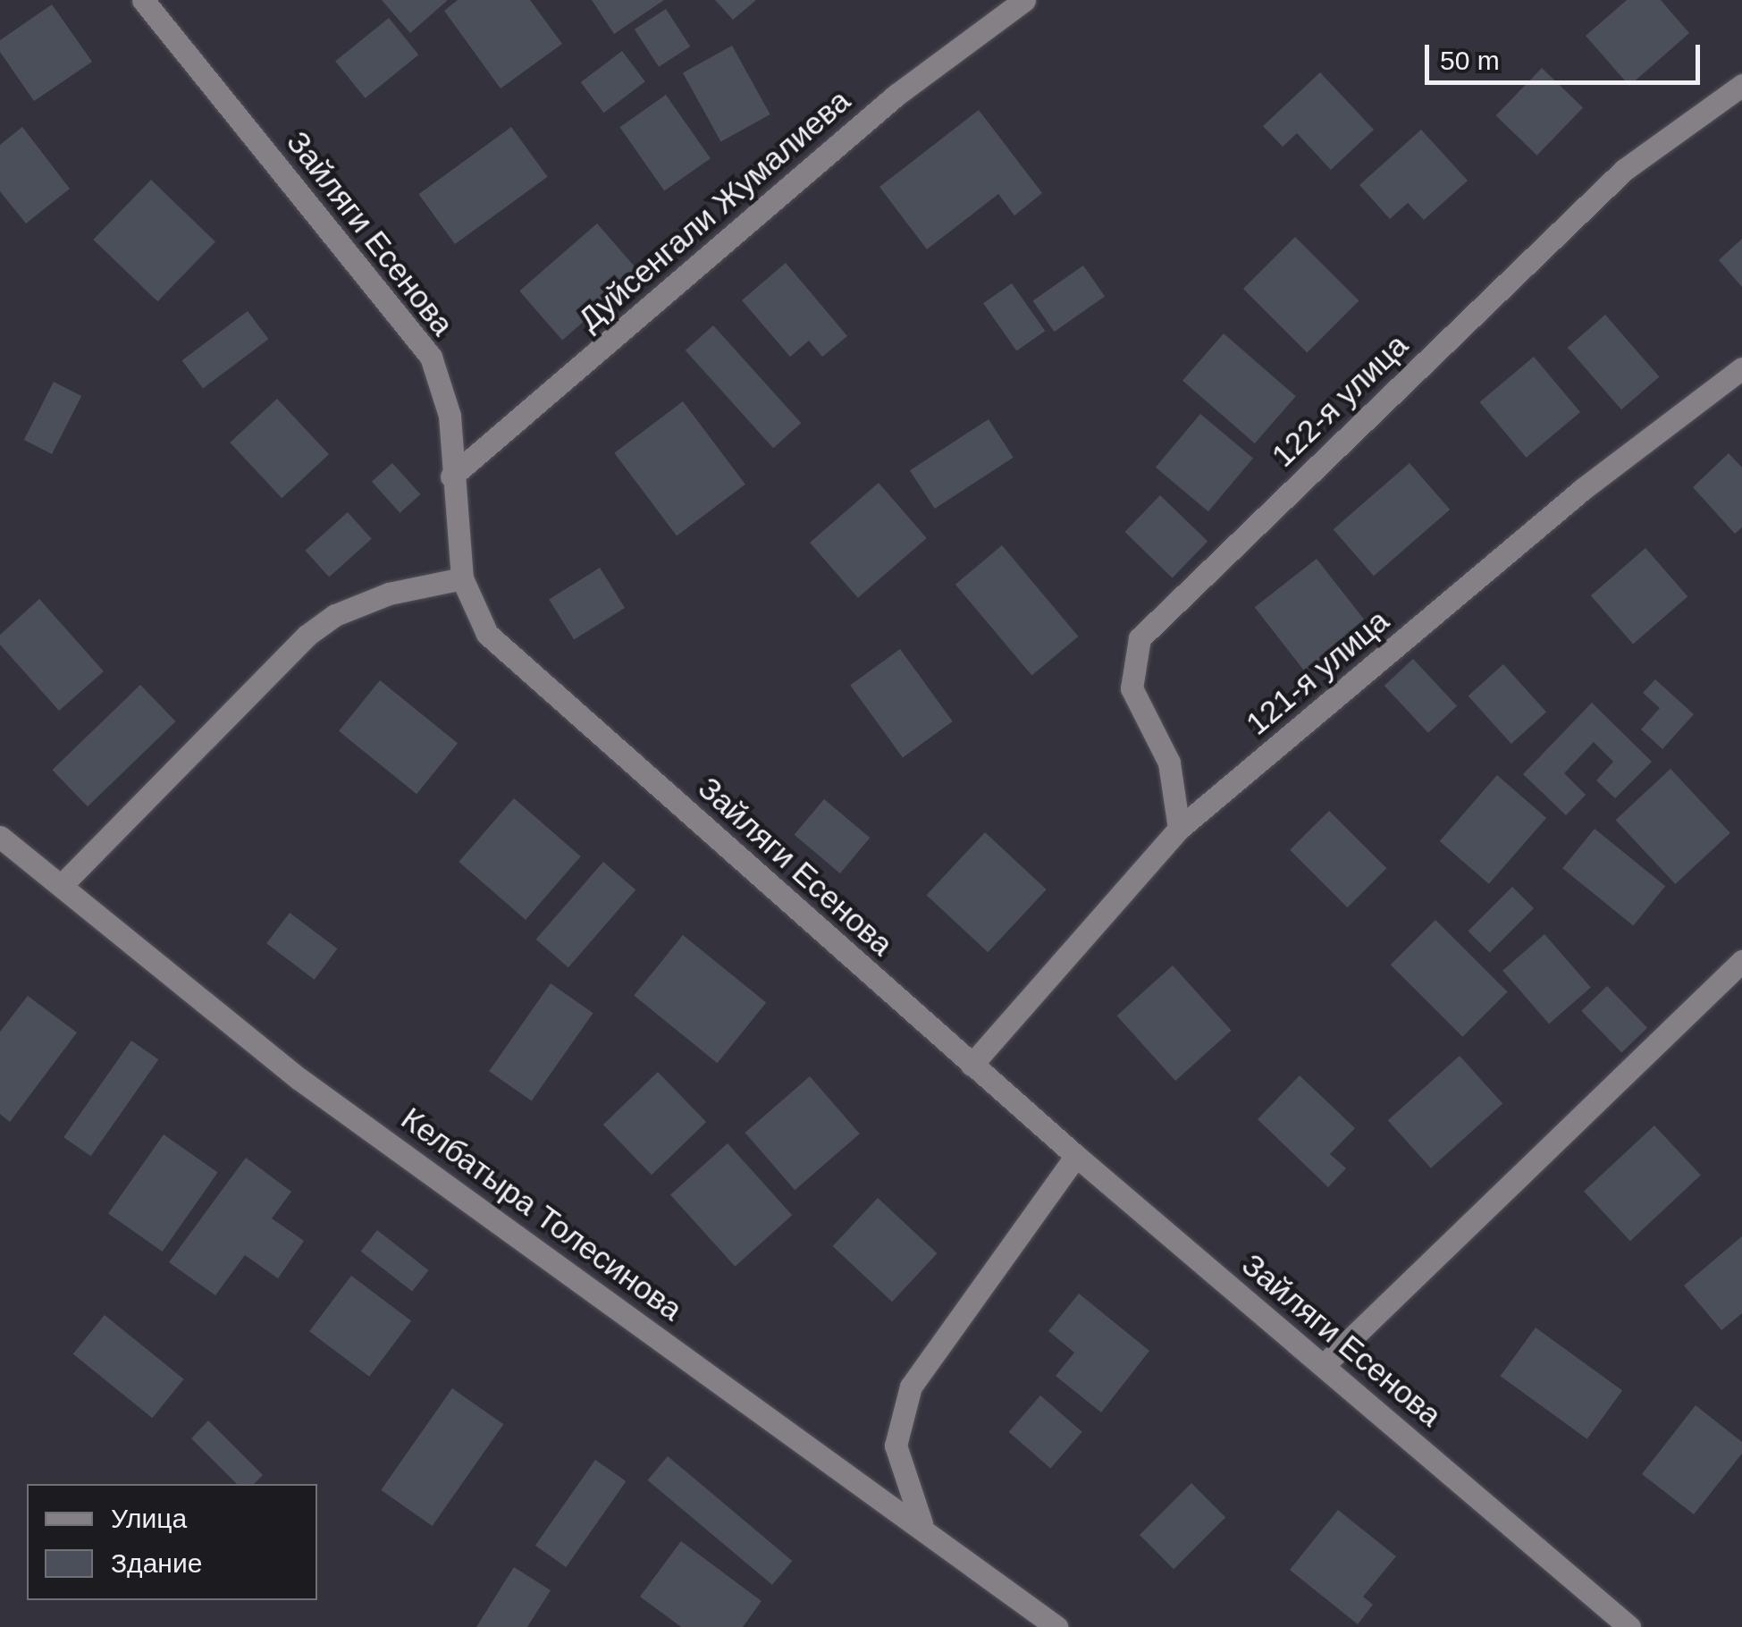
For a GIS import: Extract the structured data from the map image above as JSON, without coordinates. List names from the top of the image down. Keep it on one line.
{"streets":{"street":["Дуйсенгали Жумалиева","Зайляги Есенова","122-я улица","121-я улица","Келбатыра Толесинова"]},"crossings":[["Дуйсенгали Жумалиева","Зайляги Есенова"],["Зайляги Есенова","121-я улица"],["122-я улица","121-я улица"]],"legend":["Улица","Здание"],"scale_bar":"50 m"}
